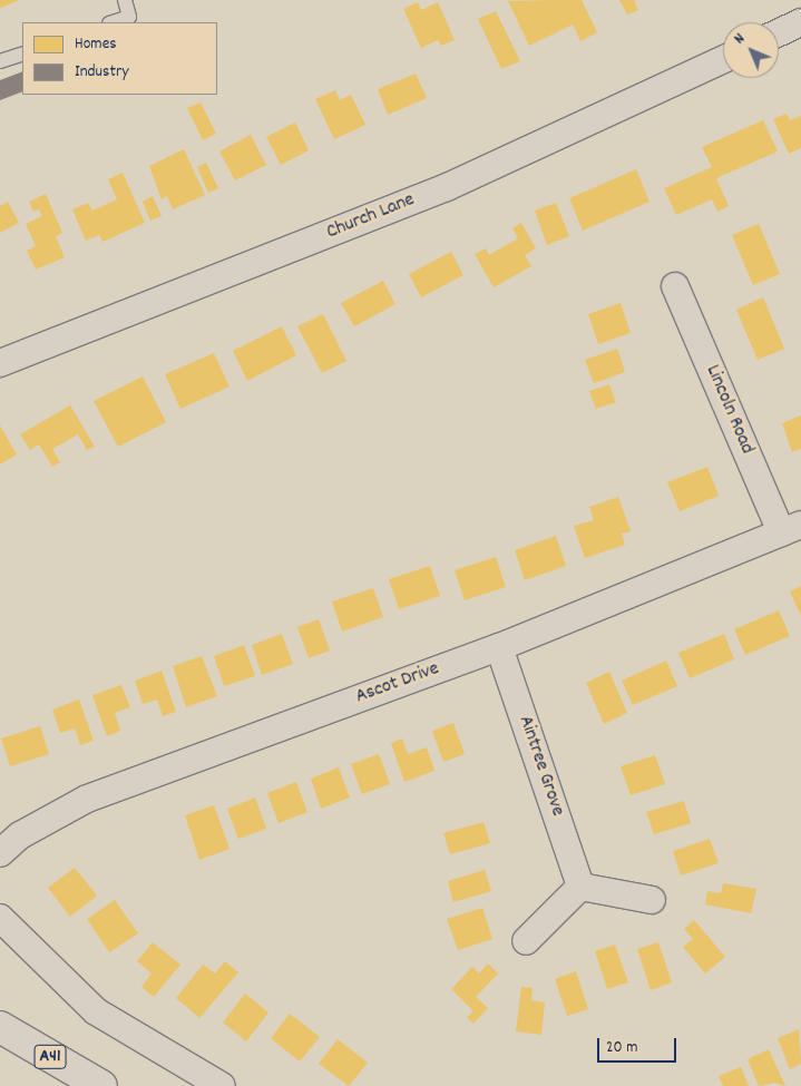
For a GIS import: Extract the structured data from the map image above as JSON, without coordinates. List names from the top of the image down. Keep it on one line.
{"streets":{"main road":["A41"],"street":["Church Lane","Lincoln Road","Ascot Drive","Aintree Grove"]},"crossings":[["Lincoln Road","Ascot Drive"],["Ascot Drive","Aintree Grove"]],"legend":["Homes","Industry"],"scale_bar":"20 m","north":"top left"}
